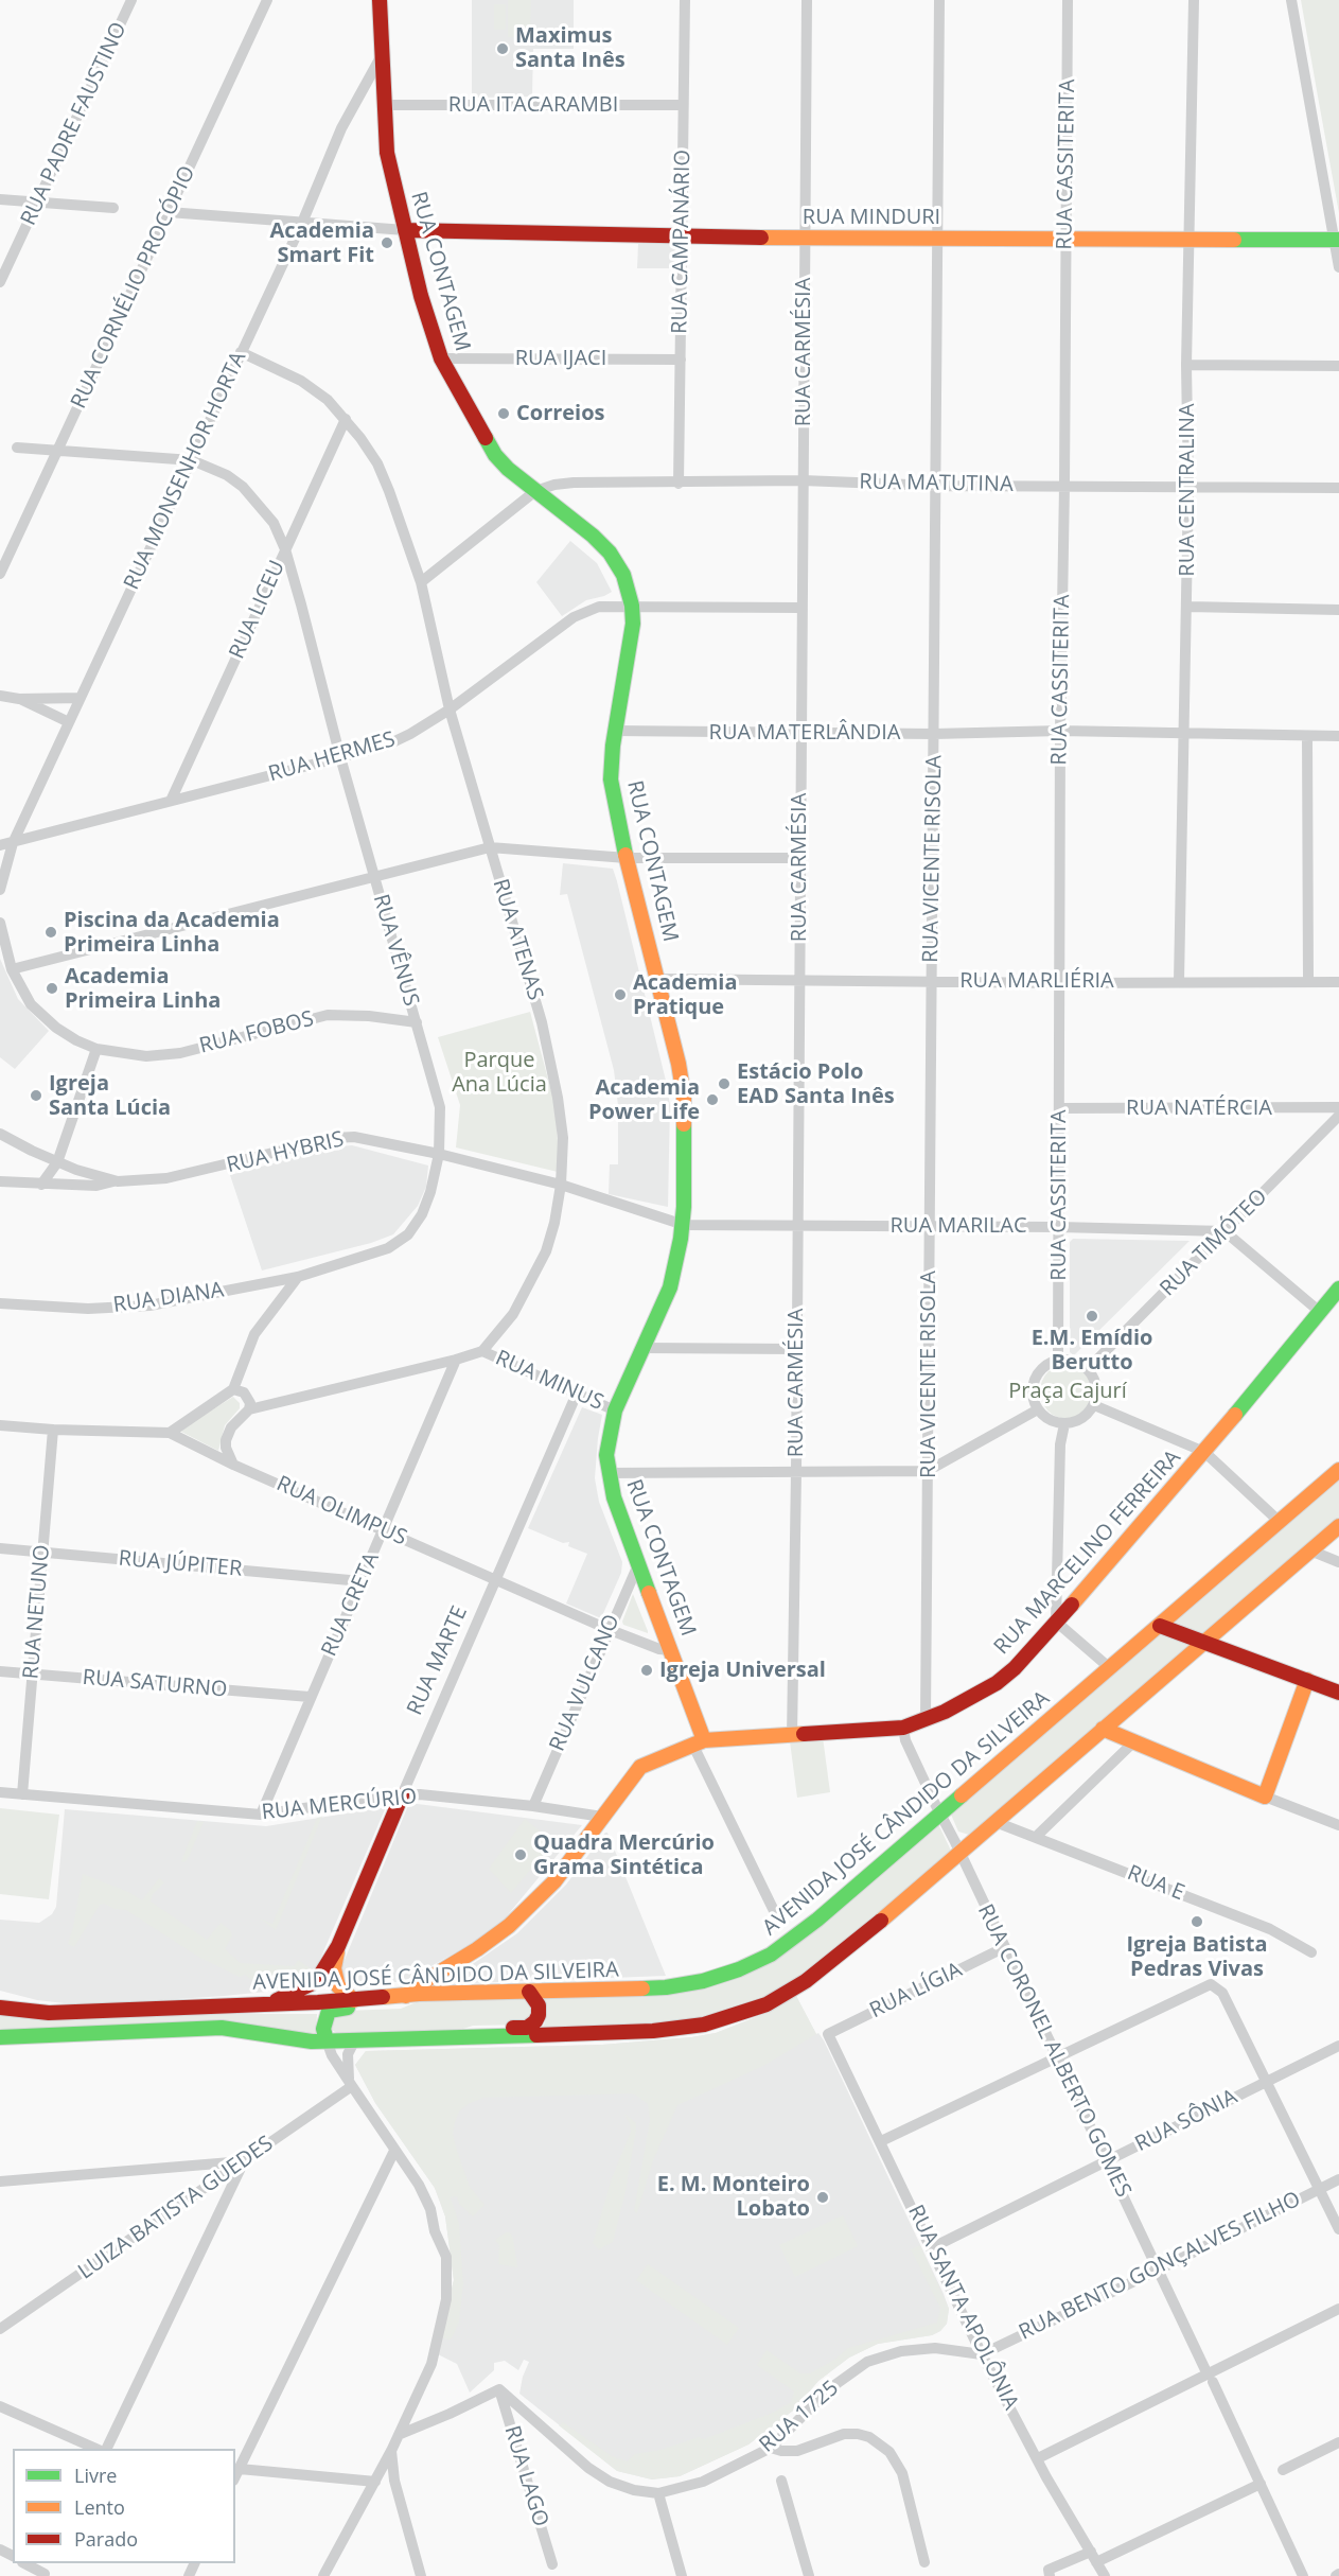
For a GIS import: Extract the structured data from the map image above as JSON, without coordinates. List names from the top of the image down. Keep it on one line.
{"streets":{"street":["RUA ITACARAMBI","RUA PADRE FAUSTINO","RUA CASSITERITA","RUA MINDURI","RUA CAMPANÁRIO","RUA CONTAGEM","RUA CORNÉLIO PROCÓPIO","RUA CARMÉSIA","RUA IJACI","RUA MONSENHOR HORTA","RUA MATUTINA","RUA CENTRALINA","RUA LICEU","RUA MATERLÂNDIA","RUA HERMES","RUA VICENTE RISOLA","RUA ATENAS","RUA VÊNUS","RUA MARLIÉRIA","RUA FOBOS","RUA NATÉRCIA","RUA HYBRIS","RUA MARILAC","RUA TIMÓTEO","RUA DIANA","RUA MINUS","RUA OLIMPUS","RUA MARCELINO FERREIRA","RUA JÚPITER","RUA CRETA","RUA NETUNO","RUA MARTE","RUA VULCANO","RUA SATURNO","RUA MERCÚRIO","AVENIDA JOSÉ CÂNDIDO DA SILVEIRA","RUA E","RUA LÍGIA","RUA CORONEL ALBERTO GOMES","RUA SÔNIA","LUIZA BATISTA GUEDES","RUA BENTO GONÇALVES FILHO","RUA SANTA APOLÔNIA","RUA 1725","RUA LAGO"]},"crossings":[["RUA ITACARAMBI","RUA CAMPANÁRIO"],["RUA ITACARAMBI","RUA CONTAGEM"],["RUA CASSITERITA","RUA MINDURI"],["RUA CASSITERITA","RUA MATUTINA"],["RUA CASSITERITA","RUA MATERLÂNDIA"],["RUA CASSITERITA","RUA MARLIÉRIA"],["RUA CASSITERITA","RUA NATÉRCIA"],["RUA CASSITERITA","RUA MARILAC"],["RUA CASSITERITA","RUA TIMÓTEO"],["RUA MINDURI","RUA CAMPANÁRIO"],["RUA MINDURI","RUA CONTAGEM"],["RUA MINDURI","RUA CARMÉSIA"],["RUA MINDURI","RUA CENTRALINA"],["RUA MINDURI","RUA VICENTE RISOLA"],["RUA CAMPANÁRIO","RUA IJACI"],["RUA CAMPANÁRIO","RUA MATUTINA"],["RUA CONTAGEM","RUA IJACI"],["RUA CONTAGEM","RUA MONSENHOR HORTA"],["RUA CONTAGEM","RUA MATUTINA"],["RUA CONTAGEM","RUA MATERLÂNDIA"],["RUA CONTAGEM","RUA HERMES"],["RUA CONTAGEM","RUA MARLIÉRIA"],["RUA CONTAGEM","RUA HYBRIS"],["RUA CONTAGEM","RUA MARILAC"],["RUA CONTAGEM","RUA MINUS"],["RUA CONTAGEM","RUA OLIMPUS"],["RUA CONTAGEM","RUA MARCELINO FERREIRA"],["RUA CONTAGEM","RUA VULCANO"],["RUA CORNÉLIO PROCÓPIO","RUA VÊNUS"],["RUA CARMÉSIA","RUA MATUTINA"],["RUA CARMÉSIA","RUA MATERLÂNDIA"],["RUA CARMÉSIA","RUA HERMES"],["RUA CARMÉSIA","RUA MARLIÉRIA"],["RUA CARMÉSIA","RUA MARILAC"],["RUA CARMÉSIA","RUA MARCELINO FERREIRA"],["RUA MONSENHOR HORTA","RUA HERMES"],["RUA MONSENHOR HORTA","RUA ATENAS"],["RUA MONSENHOR HORTA","RUA VÊNUS"],["RUA MATUTINA","RUA CENTRALINA"],["RUA MATUTINA","RUA VICENTE RISOLA"],["RUA CENTRALINA","RUA MATERLÂNDIA"],["RUA CENTRALINA","RUA MARLIÉRIA"],["RUA LICEU","RUA HERMES"],["RUA LICEU","RUA ATENAS"],["RUA LICEU","RUA VÊNUS"],["RUA MATERLÂNDIA","RUA VICENTE RISOLA"],["RUA HERMES","RUA ATENAS"],["RUA HERMES","RUA VÊNUS"],["RUA VICENTE RISOLA","RUA MARLIÉRIA"],["RUA VICENTE RISOLA","RUA MARILAC"],["RUA VICENTE RISOLA","RUA MARCELINO FERREIRA"],["RUA ATENAS","RUA HYBRIS"],["RUA ATENAS","RUA MINUS"],["RUA ATENAS","RUA CRETA"],["RUA VÊNUS","RUA FOBOS"],["RUA VÊNUS","RUA HYBRIS"],["RUA VÊNUS","RUA DIANA"],["RUA HYBRIS","RUA MARILAC"],["RUA MARILAC","RUA TIMÓTEO"],["RUA MINUS","RUA MARTE"],["RUA OLIMPUS","RUA CRETA"],["RUA OLIMPUS","RUA NETUNO"],["RUA OLIMPUS","RUA MARTE"],["RUA OLIMPUS","RUA VULCANO"],["RUA MARCELINO FERREIRA","RUA MERCÚRIO"],["RUA MARCELINO FERREIRA","AVENIDA JOSÉ CÂNDIDO DA SILVEIRA"],["RUA MARCELINO FERREIRA","RUA CORONEL ALBERTO GOMES"],["RUA JÚPITER","RUA CRETA"],["RUA JÚPITER","RUA NETUNO"],["RUA CRETA","RUA SATURNO"],["RUA CRETA","RUA MERCÚRIO"],["RUA NETUNO","RUA SATURNO"],["RUA NETUNO","RUA MERCÚRIO"],["RUA MARTE","RUA MERCÚRIO"],["RUA MARTE","AVENIDA JOSÉ CÂNDIDO DA SILVEIRA"],["RUA VULCANO","RUA MERCÚRIO"],["AVENIDA JOSÉ CÂNDIDO DA SILVEIRA","RUA CORONEL ALBERTO GOMES"],["RUA LÍGIA","RUA CORONEL ALBERTO GOMES"],["RUA LÍGIA","RUA SANTA APOLÔNIA"],["RUA CORONEL ALBERTO GOMES","RUA SÔNIA"],["RUA CORONEL ALBERTO GOMES","RUA BENTO GONÇALVES FILHO"],["RUA SÔNIA","RUA SANTA APOLÔNIA"],["RUA BENTO GONÇALVES FILHO","RUA SANTA APOLÔNIA"],["RUA BENTO GONÇALVES FILHO","RUA 1725"],["RUA SANTA APOLÔNIA","RUA 1725"],["RUA 1725","RUA LAGO"]],"parks":["Parque Ana Lúcia","Praça Cajurí"],"places":["Maximus Santa Inês","Academia Smart Fit","Correios","Piscina da Academia Primeira Linha","Academia Primeira Linha","Academia Pratique","Estácio Polo EAD Santa Inês","Igreja Santa Lúcia","Academia Power Life","E.M. Emídio Berutto","Igreja Universal","Quadra Mercúrio Grama Sintética","Igreja Batista Pedras Vivas","E. M. Monteiro Lobato"],"legend":["Livre","Lento","Parado"]}
